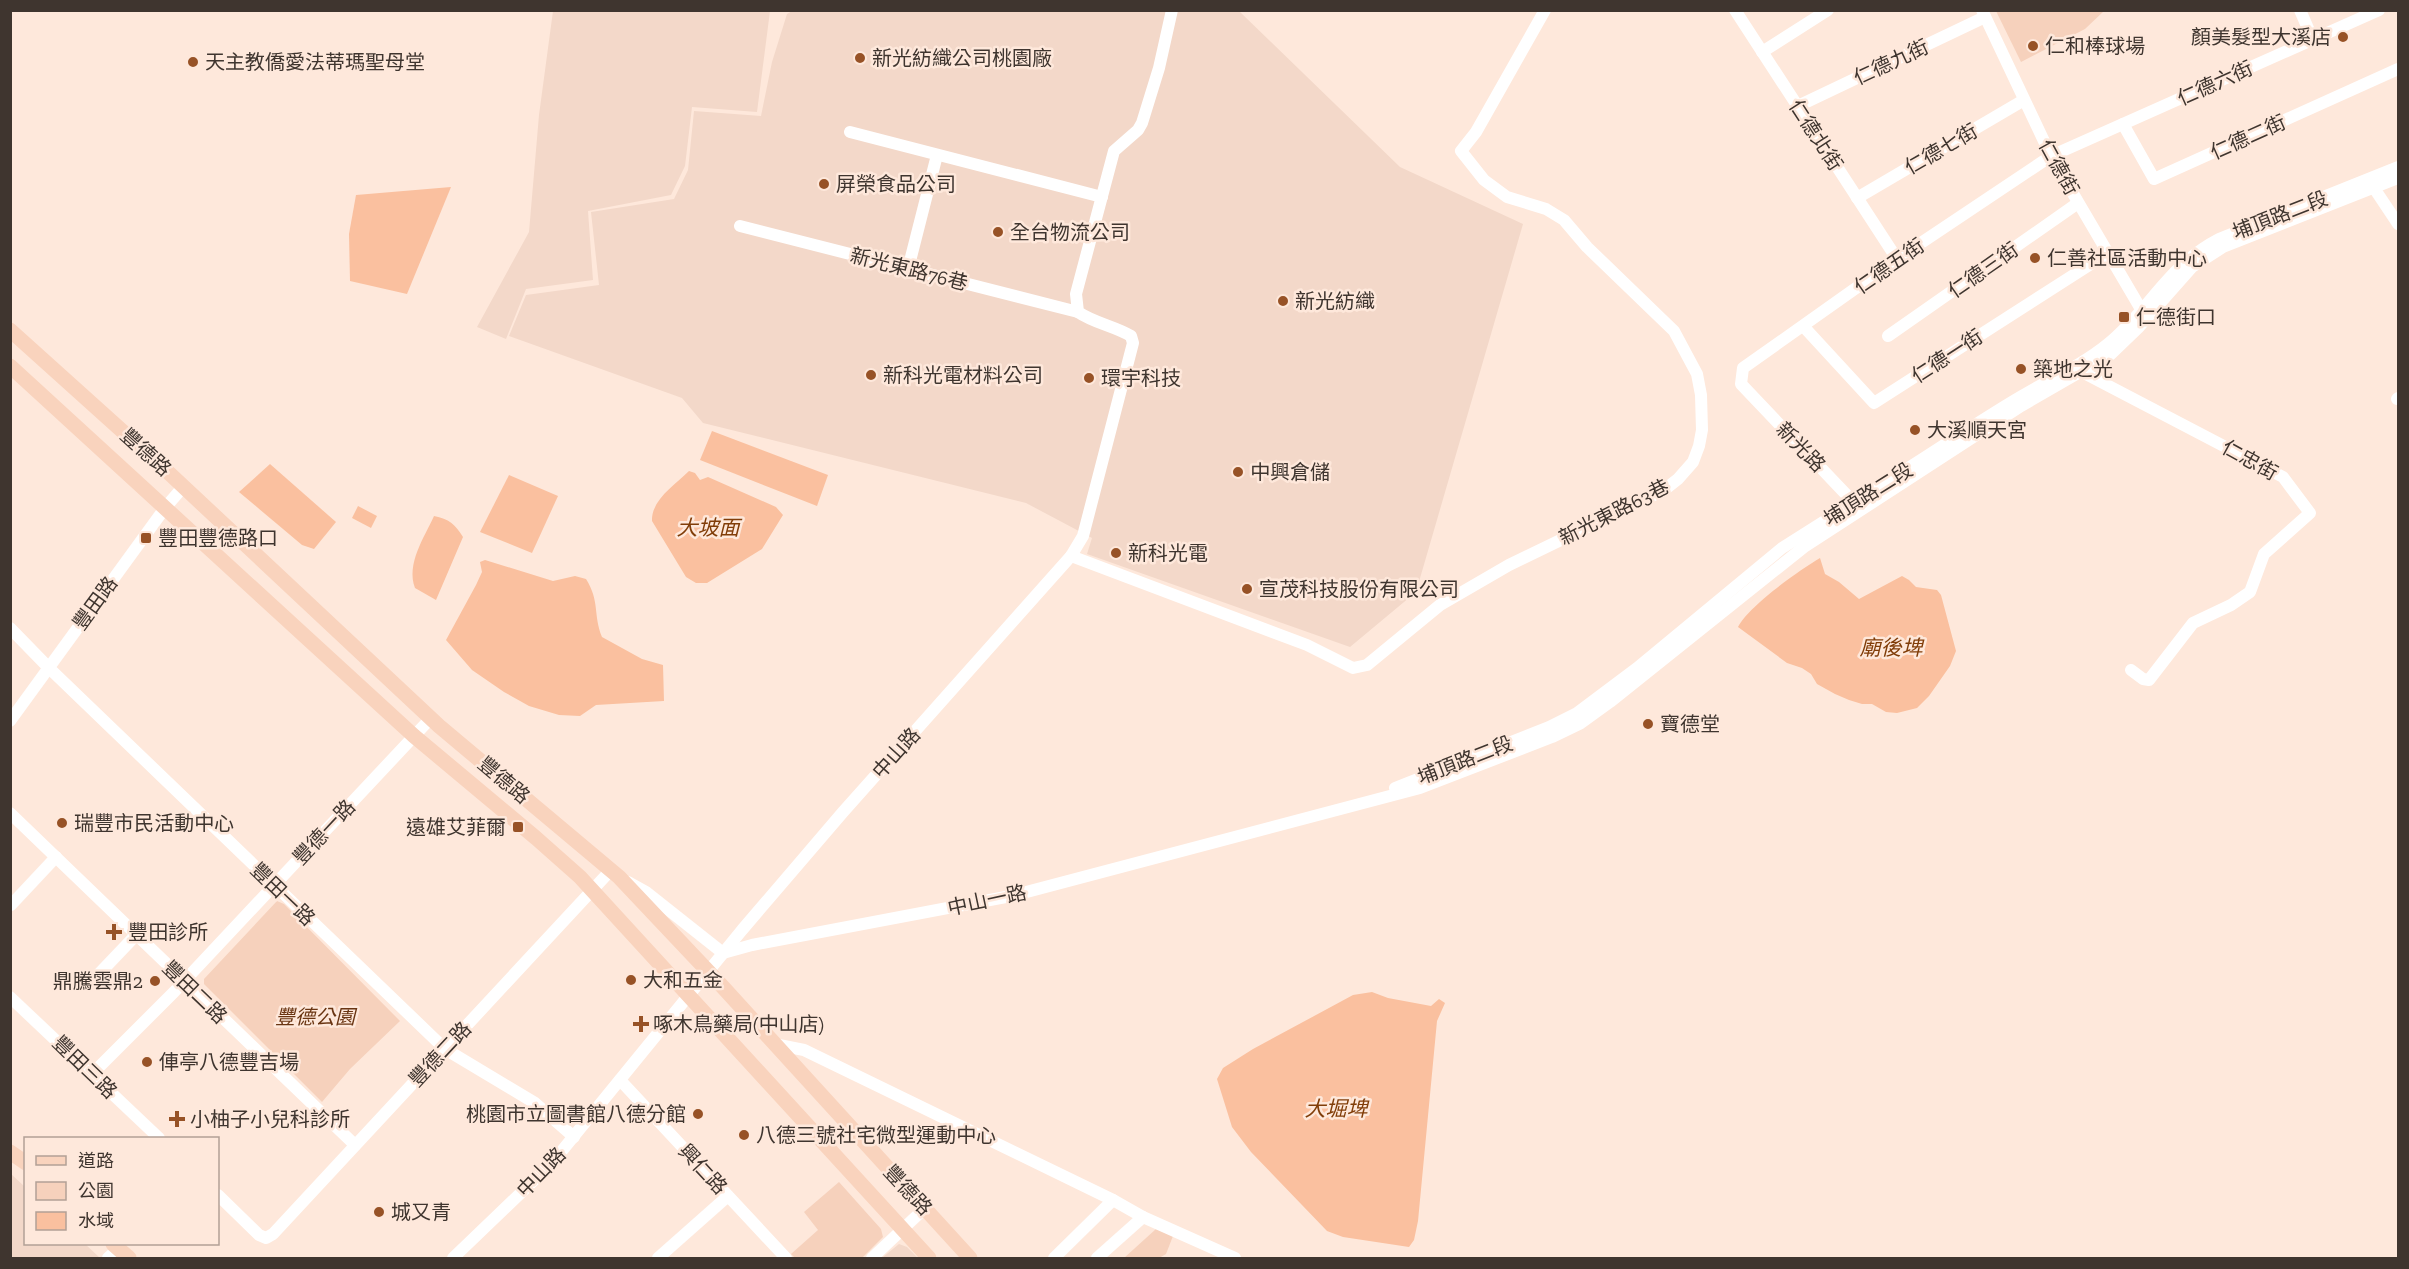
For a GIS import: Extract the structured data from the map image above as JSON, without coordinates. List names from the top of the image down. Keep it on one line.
{"streets":{"main road":["豐德路"],"street":["仁德九街","仁德六街","仁德北街","仁德二街","仁德七街","仁德街","埔頂路二段","仁德五街","新光東路76巷","仁德三街","仁德一街","新光路","仁忠街","新光東路63巷","豐田路","中山路","豐德一路","豐田一路","中山一路","豐田二路","豐德二路","豐田三路","興仁路"]},"crossings":[["仁德九街","仁德北街"],["仁德九街","仁德街"],["仁德六街","仁德二街"],["仁德六街","仁德街"],["仁德六街","仁德五街"],["仁德北街","仁德七街"],["仁德北街","仁德五街"],["仁德七街","仁德街"],["仁德街","埔頂路二段"],["仁德街","仁德五街"],["仁德街","仁德三街"],["仁德街","仁德一街"],["埔頂路二段","新光路"],["埔頂路二段","仁忠街"],["埔頂路二段","中山一路"],["仁德五街","仁德一街"],["仁德五街","新光路"],["新光東路76巷","新光東路63巷"],["新光東路76巷","中山路"],["豐德路","豐田路"],["豐德路","中山路"],["豐德路","豐德一路"],["豐德路","豐德二路"],["新光東路63巷","中山路"],["豐田路","豐田一路"],["中山路","豐田一路"],["中山路","中山一路"],["中山路","興仁路"],["豐德一路","豐田一路"],["豐德一路","豐田二路"],["豐德一路","豐田三路"],["豐田一路","豐德二路"],["豐田二路","豐德二路"]],"water":["大坡面","廟後埤","大堀埤"],"parks":["豐德公園"],"places":{"other":["顏美髮型大溪店","仁和棒球場","新光紡織公司桃園廠","天主教僑愛法蒂瑪聖母堂","屏榮食品公司","全台物流公司","仁善社區活動中心","新光紡織","築地之光","新科光電材料公司","環宇科技","大溪順天宮","中興倉儲","新科光電","宣茂科技股份有限公司","寶德堂","瑞豐市民活動中心","大和五金","鼎騰雲鼎2","俥亭八德豐吉場","桃園市立圖書館八德分館","八德三號社宅微型運動中心","城又青"],"transit":["仁德街口","豐田豐德路口","遠雄艾菲爾"],"health":["豐田診所","啄木鳥藥局(中山店)","小柚子小兒科診所"]},"legend":["道路","公園","水域"]}
